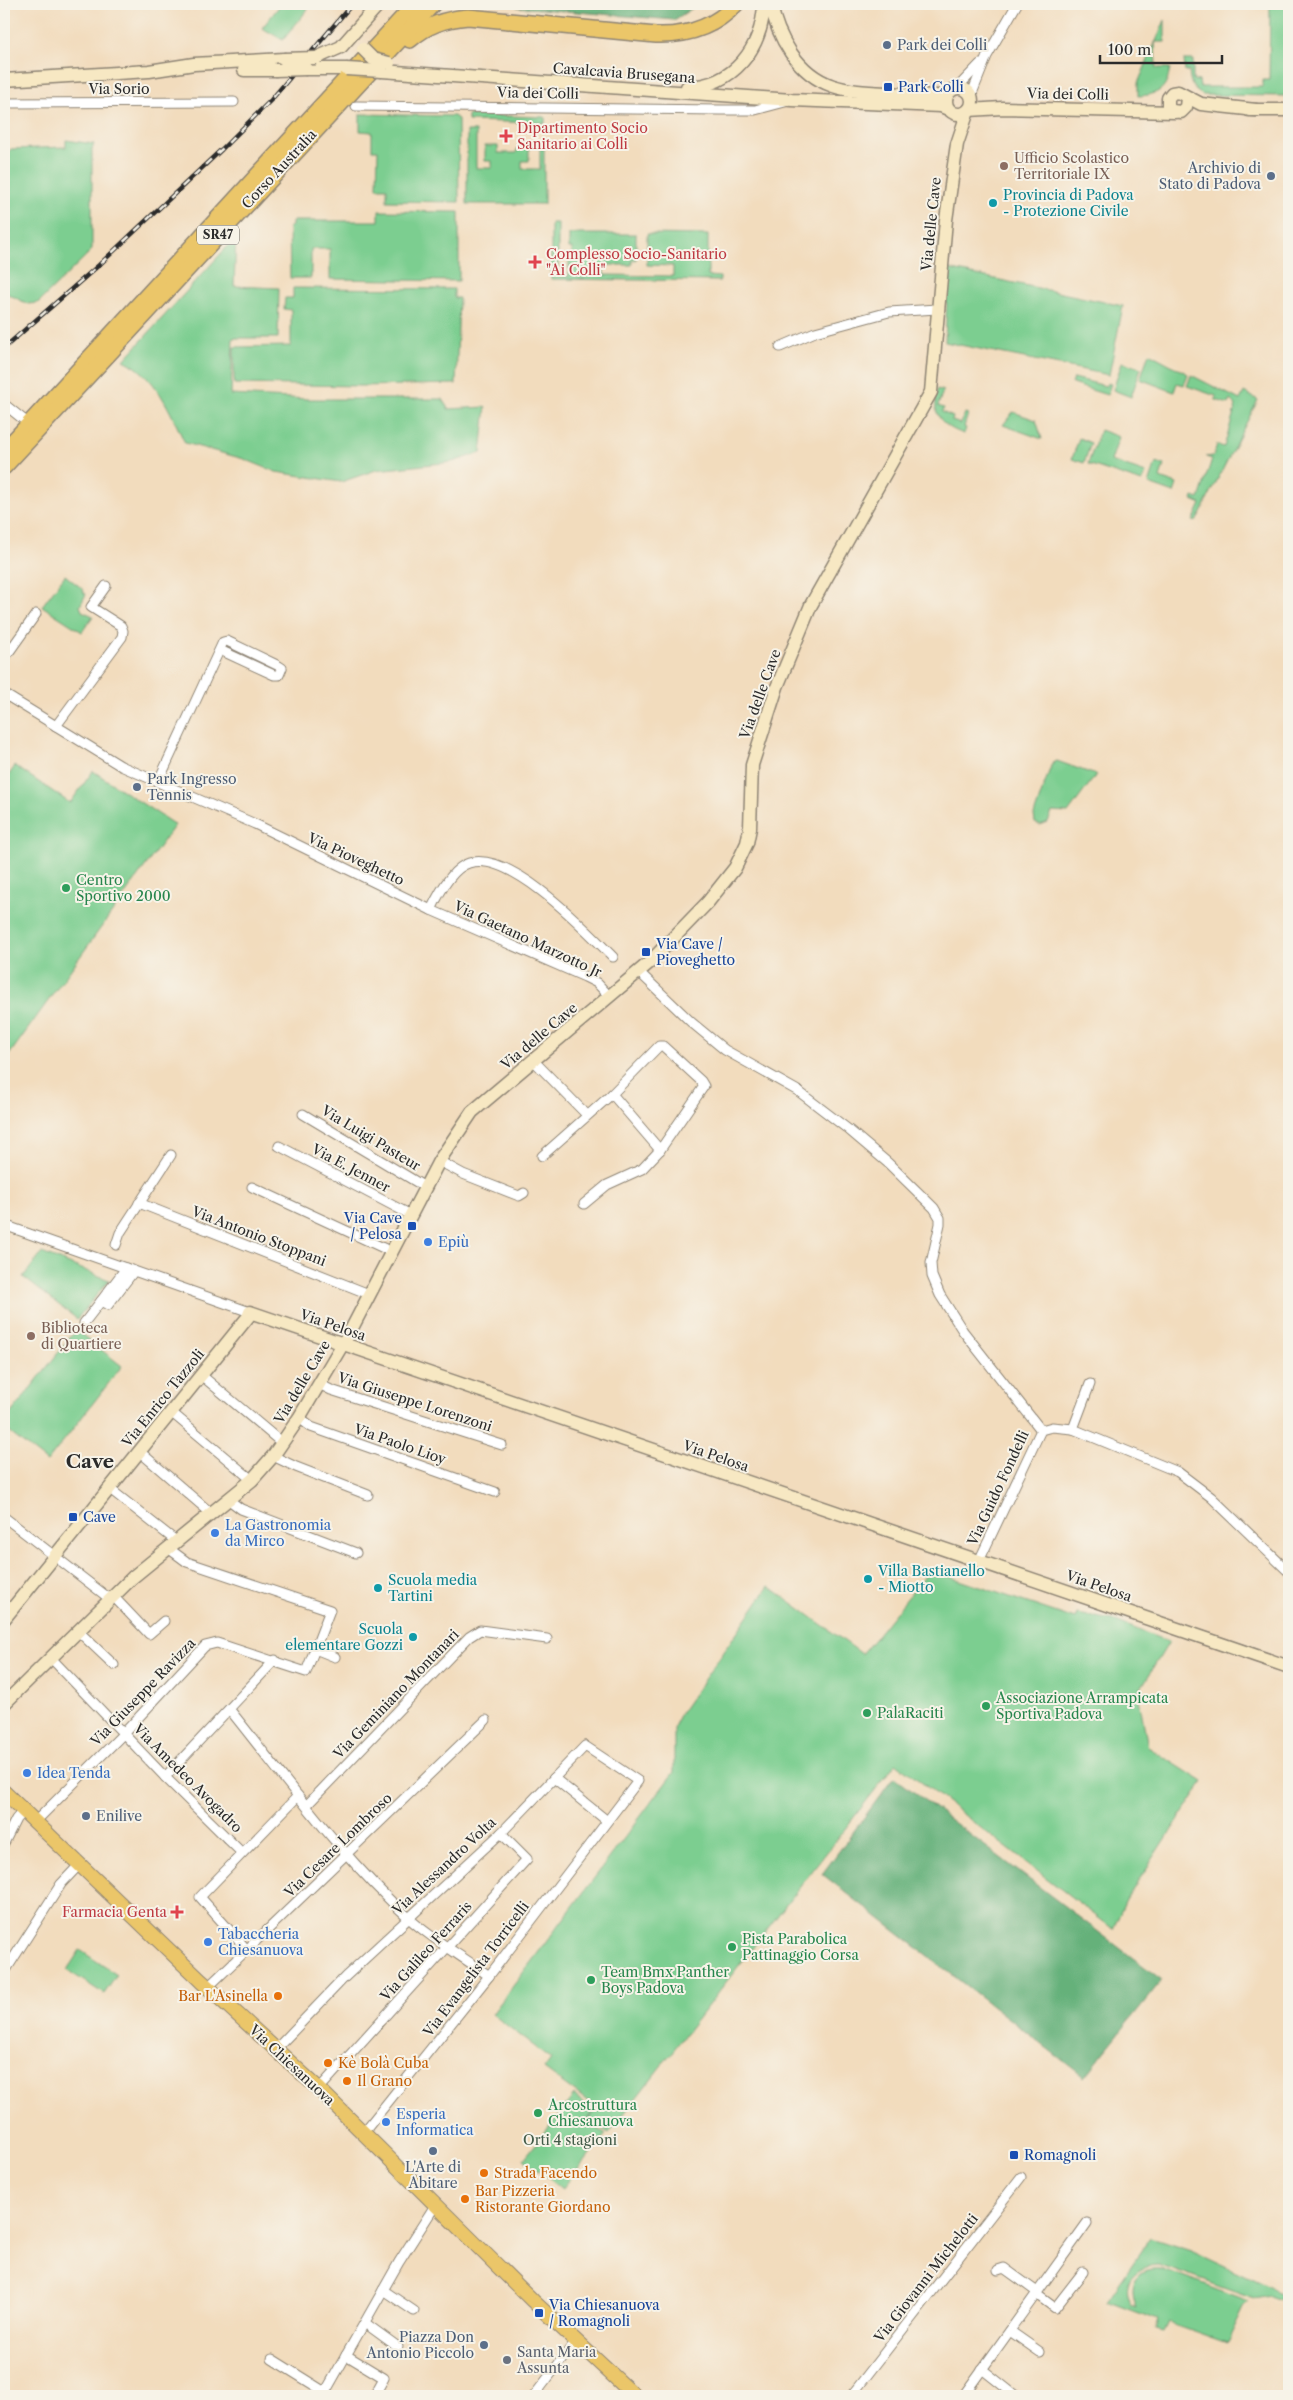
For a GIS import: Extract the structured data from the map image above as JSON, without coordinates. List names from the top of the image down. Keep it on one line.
{"streets":{"highway":["Corso Australia","SR47"],"main road":["Via Chiesanuova"],"street":["Cavalcavia Brusegana","Via Sorio","Via dei Colli","Via delle Cave","Via Pioveghetto","Via Gaetano Marzotto Jr","Via Luigi Pasteur","Via E. Jenner","Via Antonio Stoppani","Via Pelosa","Via Enrico Tazzoli","Via Giuseppe Lorenzoni","Via Paolo Lioy","Via Guido Fondelli","Via Giuseppe Ravizza","Via Geminiano Montanari","Via Amedeo Avogadro","Via Cesare Lombroso","Via Alessandro Volta","Via Galileo Ferraris","Via Evangelista Torricelli","Via Giovanni Michelotti"]},"crossings":[["Cavalcavia Brusegana","Via dei Colli"],["Via dei Colli","Via delle Cave"],["Via delle Cave","Via Gaetano Marzotto Jr"],["Via delle Cave","Via Luigi Pasteur"],["Via delle Cave","Via E. Jenner"],["Via delle Cave","Via Antonio Stoppani"],["Via delle Cave","Via Pelosa"],["Via delle Cave","Via Giuseppe Lorenzoni"],["Via delle Cave","Via Paolo Lioy"],["Via delle Cave","Via Amedeo Avogadro"],["Via Pioveghetto","Via Gaetano Marzotto Jr"],["Via Pelosa","Via Enrico Tazzoli"],["Via Pelosa","Via Guido Fondelli"],["Via Giuseppe Ravizza","Via Amedeo Avogadro"],["Via Giuseppe Ravizza","Via Chiesanuova"],["Via Cesare Lombroso","Via Chiesanuova"],["Via Alessandro Volta","Via Galileo Ferraris"],["Via Alessandro Volta","Via Evangelista Torricelli"],["Via Alessandro Volta","Via Chiesanuova"],["Via Galileo Ferraris","Via Chiesanuova"],["Via Evangelista Torricelli","Via Chiesanuova"]],"districts":["Cave"],"parks":["Orti 4 stagioni"],"places":{"other":["Park dei Colli","Ufficio Scolastico Territoriale IX","Archivio di Stato di Padova","Provincia di Padova - Protezione Civile","Park Ingresso Tennis","Centro Sportivo 2000","Epiù","Biblioteca di Quartiere","La Gastronomia da Mirco","Villa Bastianello - Miotto","Scuola media Tartini","Scuola elementare Gozzi","Associazione Arrampicata Sportiva Padova","PalaRaciti","Idea Tenda","Enilive","Tabaccheria Chiesanuova","Pista Parabolica Pattinaggio Corsa","Team Bmx Panther Boys Padova","Bar L'Asinella","Kè Bolà Cuba","Il Grano","Arcostruttura Chiesanuova","Esperia Informatica","L'Arte di Abitare","Strada Facendo","Bar Pizzeria Ristorante Giordano","Piazza Don Antonio Piccolo","Santa Maria Assunta"],"transit":["Park Colli","Via Cave / Pioveghetto","Via Cave / Pelosa","Cave","Romagnoli","Via Chiesanuova / Romagnoli"],"health":["Dipartimento Socio Sanitario ai Colli","Complesso Socio-Sanitario \"Ai Colli\"","Farmacia Genta"]},"scale_bar":"100 m"}
